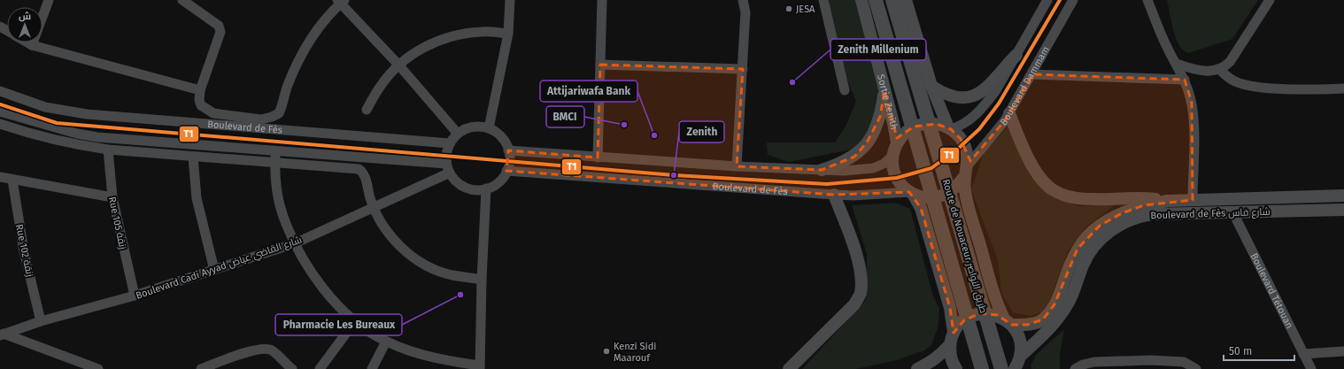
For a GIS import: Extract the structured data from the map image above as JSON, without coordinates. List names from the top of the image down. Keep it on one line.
{"streets":{"highway":["Route de Nouaceur طريق النواصر"],"main road":["Sortie Zenith","Boulevard de Fès شارع فاس"],"street":["Boulevard Dammam","Boulevard de Fès","Rue 105 زنقة","Rue 102 زنقة","Boulevard Cadi Ayyad شارع القاضي عياض","Boulevard Tétouan"]},"crossings":[["Boulevard Dammam","Sortie Zenith"],["Boulevard Dammam","Boulevard de Fès"],["Sortie Zenith","Boulevard de Fès"],["Boulevard de Fès","Boulevard Cadi Ayyad شارع القاضي عياض"],["Boulevard de Fès شارع فاس","Boulevard Tétouan"],["Rue 105 زنقة","Boulevard Cadi Ayyad شارع القاضي عياض"],["Rue 102 زنقة","Boulevard Cadi Ayyad شارع القاضي عياض"]],"places":["JESA","Zenith Millenium","BMCI","Attijariwafa Bank","Zenith","Pharmacie Les Bureaux","Kenzi Sidi Maarouf"],"lines":["transit line T1"],"scale_bar":"50 m","north":"top"}
